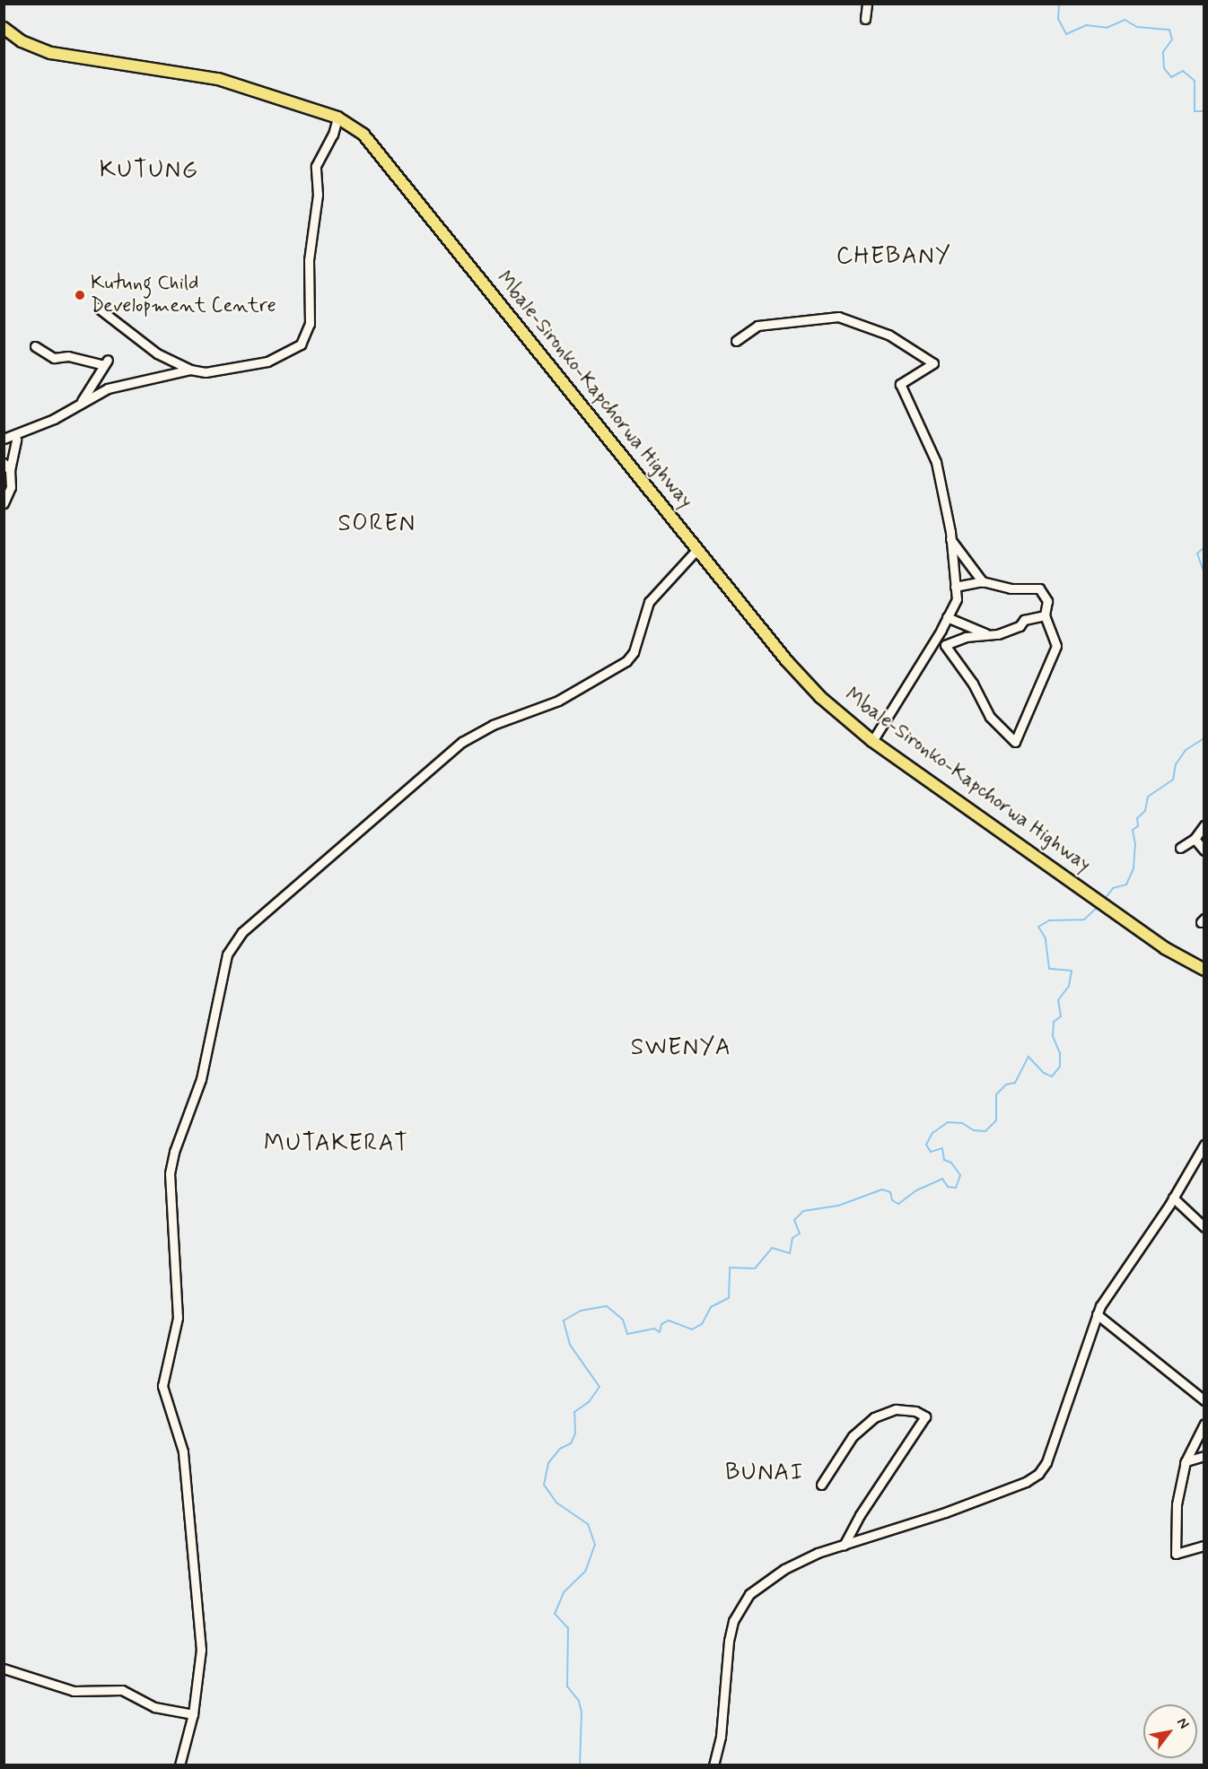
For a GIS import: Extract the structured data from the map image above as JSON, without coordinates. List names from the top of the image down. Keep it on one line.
{"streets":{"main road":["Mbale-Sironko-Kapchorwa Highway"]},"districts":["KUTUNG","CHEBANY","SOREN","SWENYA","MUTAKERAT","BUNAI"],"places":["Kutung Child Development Centre"],"north":"top right"}
